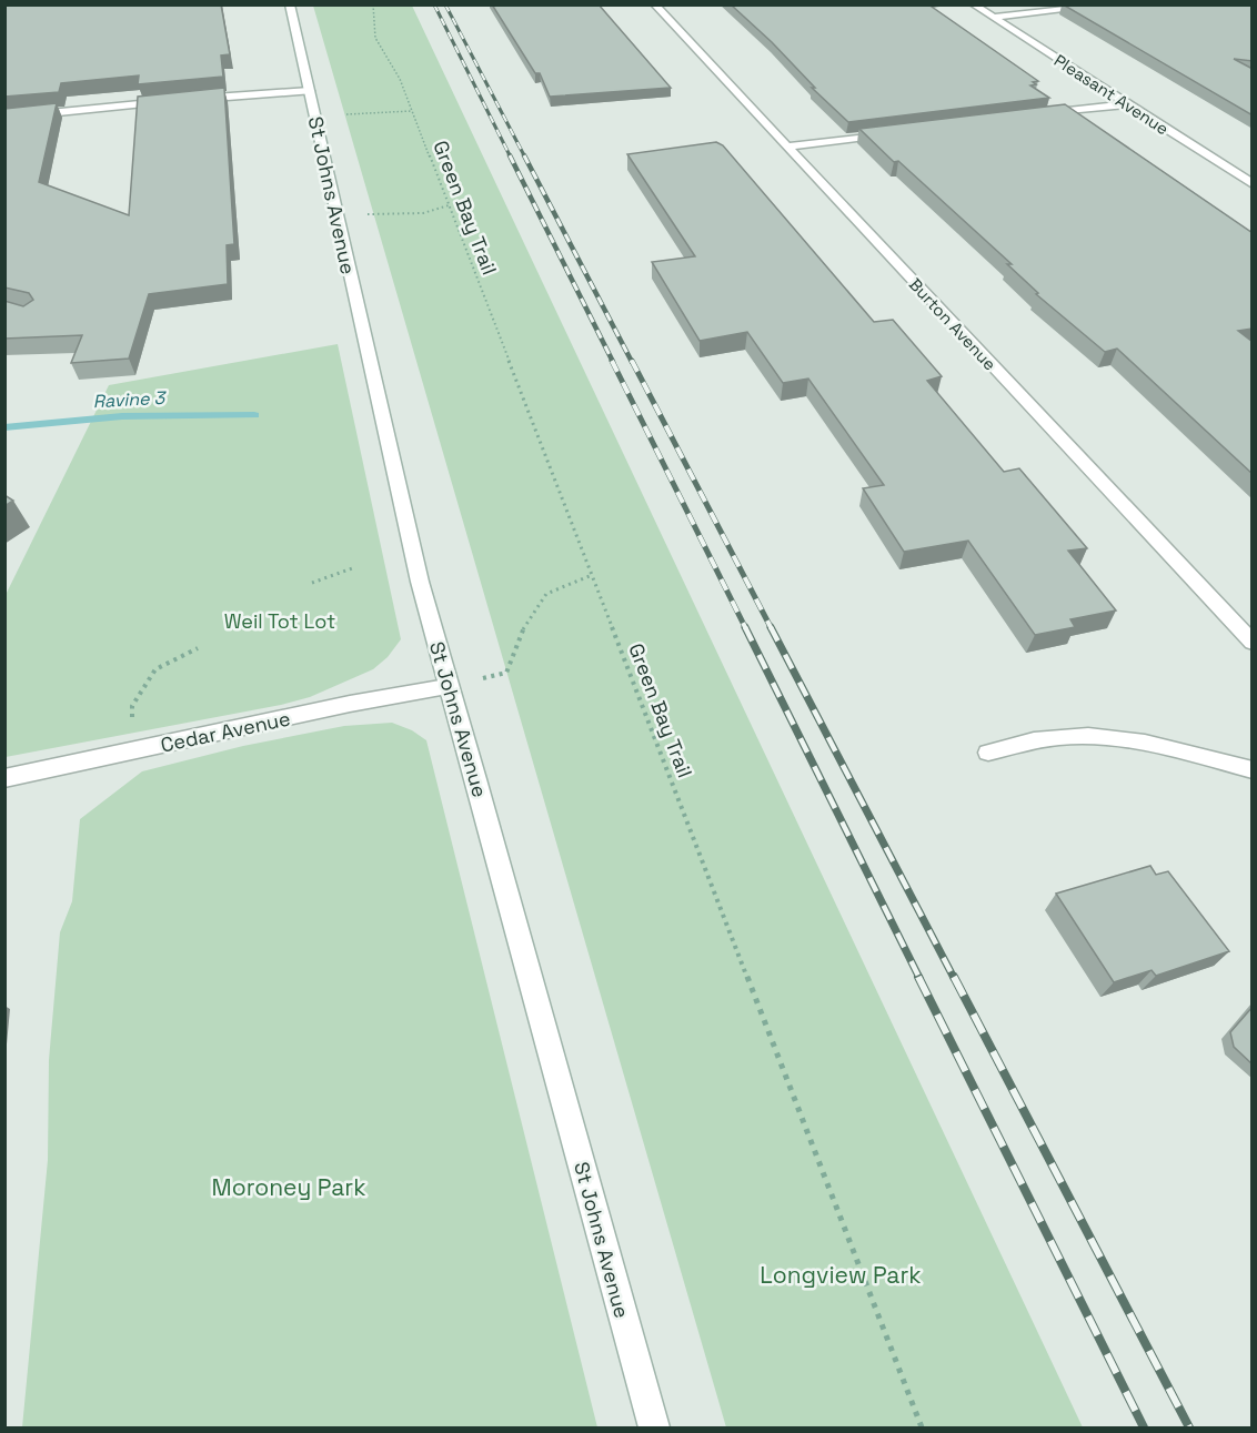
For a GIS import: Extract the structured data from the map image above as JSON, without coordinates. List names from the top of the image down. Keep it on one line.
{"streets":{"street":["Pleasant Avenue","St Johns Avenue","Burton Avenue","Cedar Avenue"],"path":["Green Bay Trail"]},"crossings":[["St Johns Avenue","Cedar Avenue"]],"water":["Ravine 3"],"parks":["Weil Tot Lot","Moroney Park","Longview Park"]}
